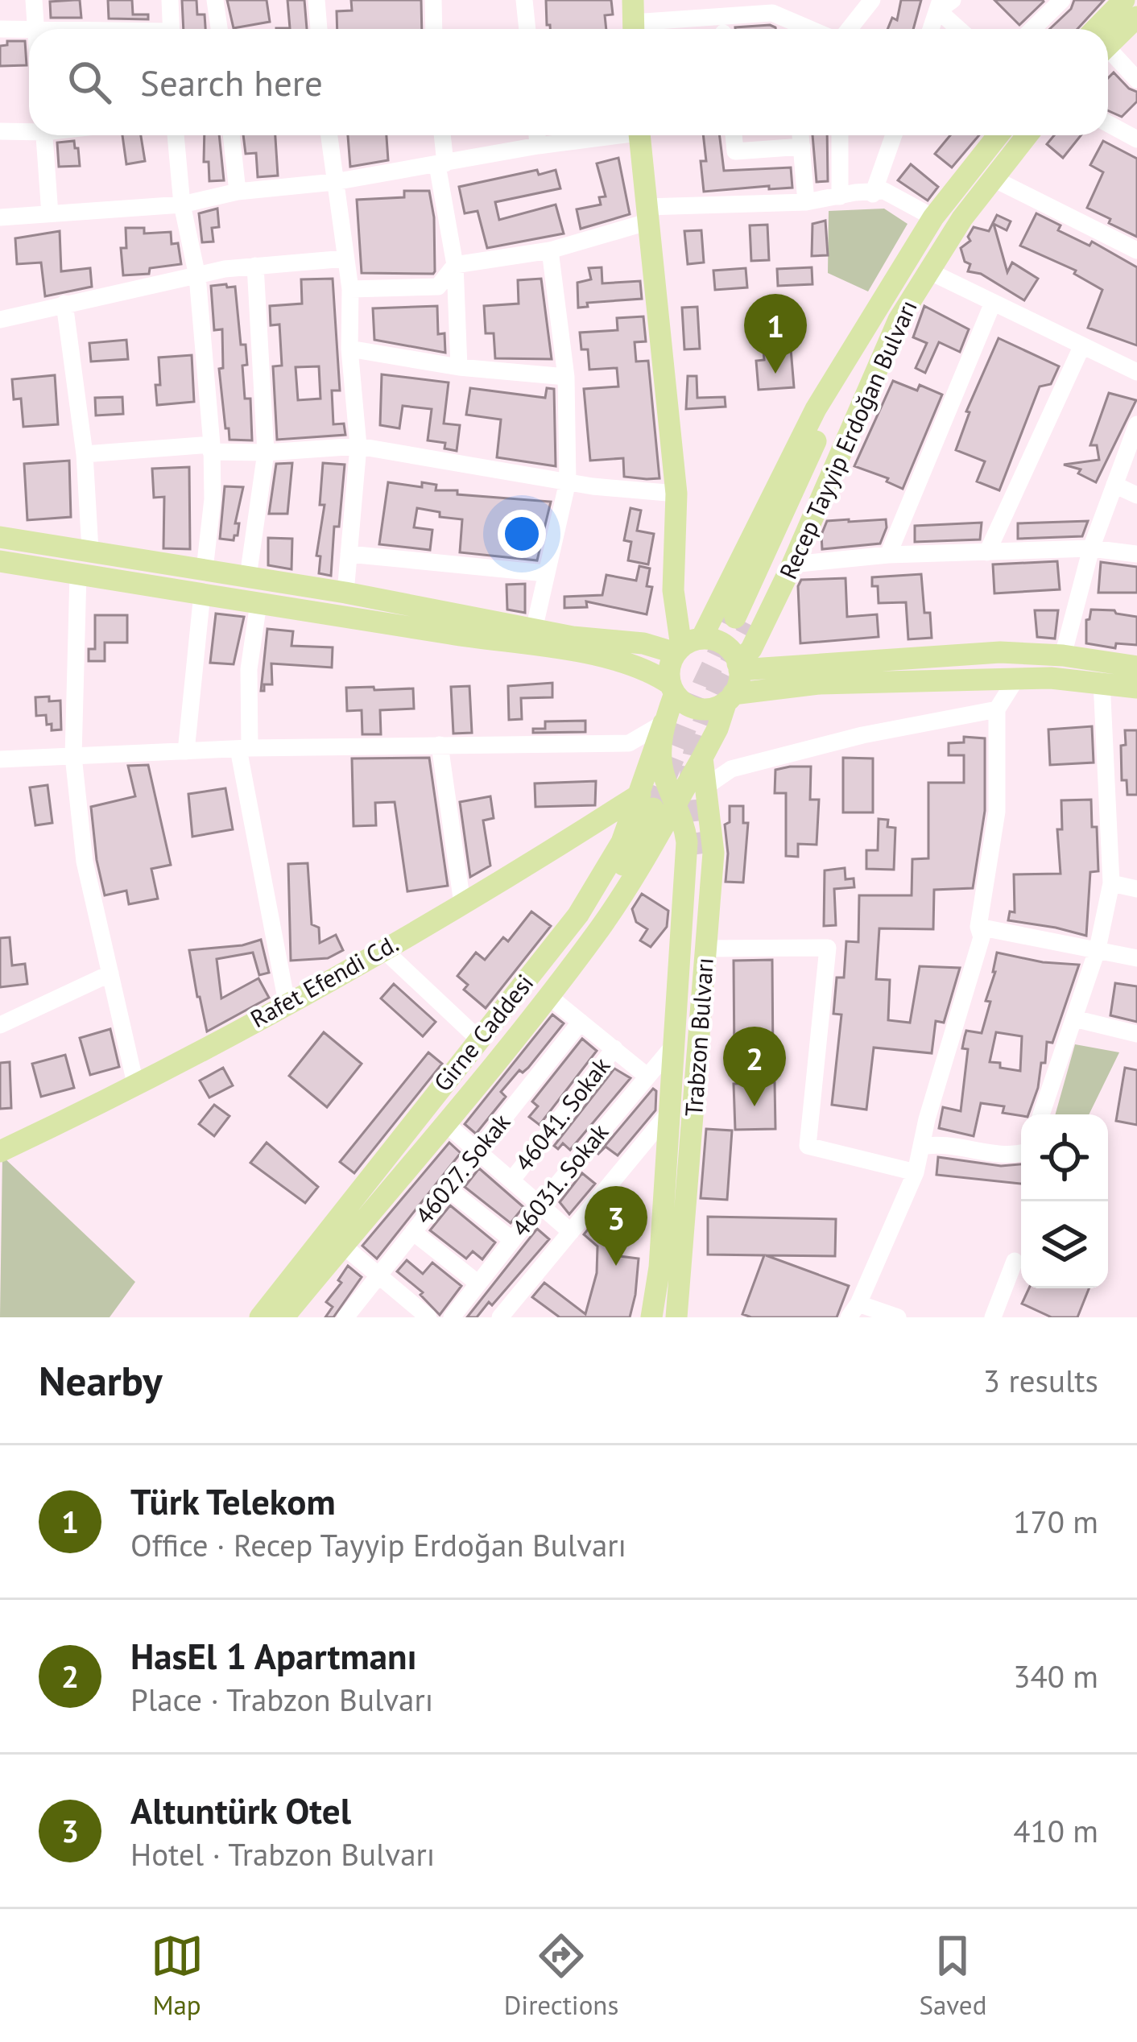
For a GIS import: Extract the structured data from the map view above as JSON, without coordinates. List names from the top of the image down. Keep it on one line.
{"streets":{"main road":["Recep Tayyip Erdoğan Bulvarı","Rafet Efendi Cd.","Girne Caddesi","Trabzon Bulvarı"],"street":["46041. Sokak","46027. Sokak","46031. Sokak"]},"crossings":[["Recep Tayyip Erdoğan Bulvarı","Trabzon Bulvarı"],["Rafet Efendi Cd.","Girne Caddesi"],["Girne Caddesi","Trabzon Bulvarı"],["Trabzon Bulvarı","46031. Sokak"]],"page":{"search":"Search here","pins":["1","2","3"],"heading":["Nearby","3 results"],"list":[{"mark":"1","name":"Türk Telekom","note":"Office · Recep Tayyip Erdoğan Bulvarı","value":"170 m"},{"mark":"2","name":"HasEl 1 Apartmanı","note":"Place · Trabzon Bulvarı","value":"340 m"},{"mark":"3","name":"Altuntürk Otel","note":"Hotel · Trabzon Bulvarı","value":"410 m"}],"nav":["Map","Directions","Saved"]}}
